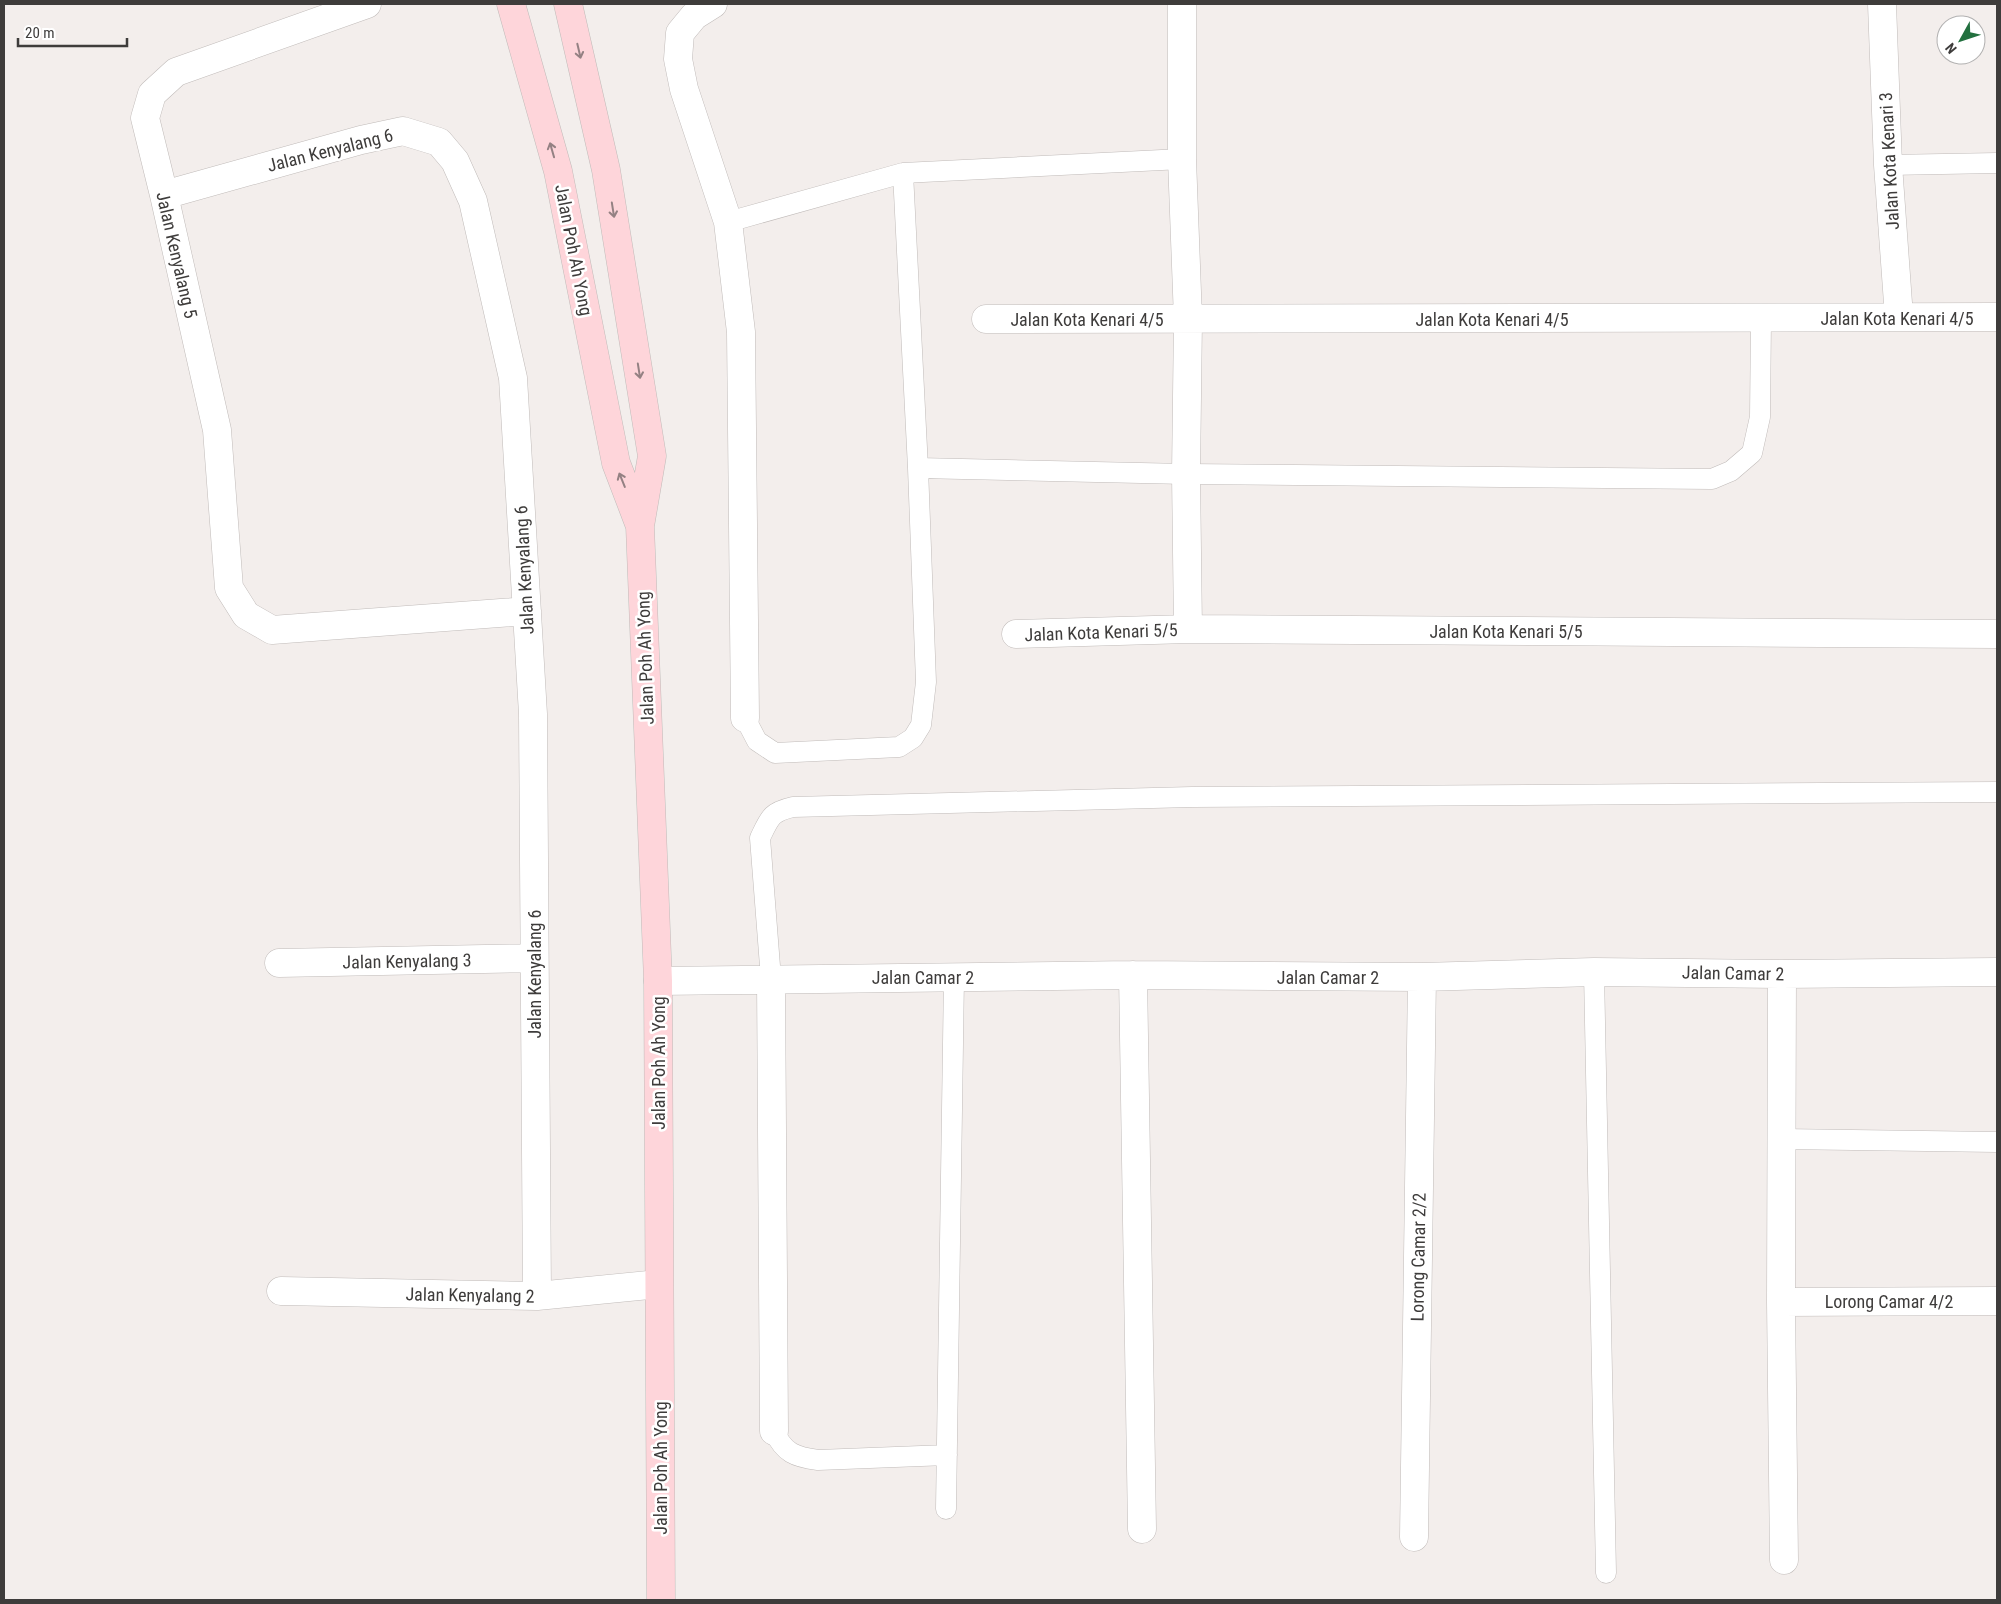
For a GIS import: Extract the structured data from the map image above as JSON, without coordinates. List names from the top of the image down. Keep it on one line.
{"streets":{"main road":["Jalan Poh Ah Yong"],"street":["Jalan Kenyalang 6","Jalan Kota Kenari 3","Jalan Kenyalang 5","Jalan Kota Kenari 4/5","Jalan Kota Kenari 5/5","Jalan Kenyalang 3","Jalan Camar 2","Lorong Camar 2/2","Jalan Kenyalang 2","Lorong Camar 4/2"]},"crossings":[["Jalan Kenyalang 6","Jalan Kenyalang 5"],["Jalan Kenyalang 6","Jalan Kenyalang 3"],["Jalan Kenyalang 6","Jalan Kenyalang 2"],["Jalan Kota Kenari 3","Jalan Kota Kenari 4/5"],["Jalan Poh Ah Yong","Jalan Camar 2"],["Jalan Poh Ah Yong","Jalan Kenyalang 2"],["Jalan Camar 2","Lorong Camar 2/2"]],"scale_bar":"20 m","north":"bottom left"}
